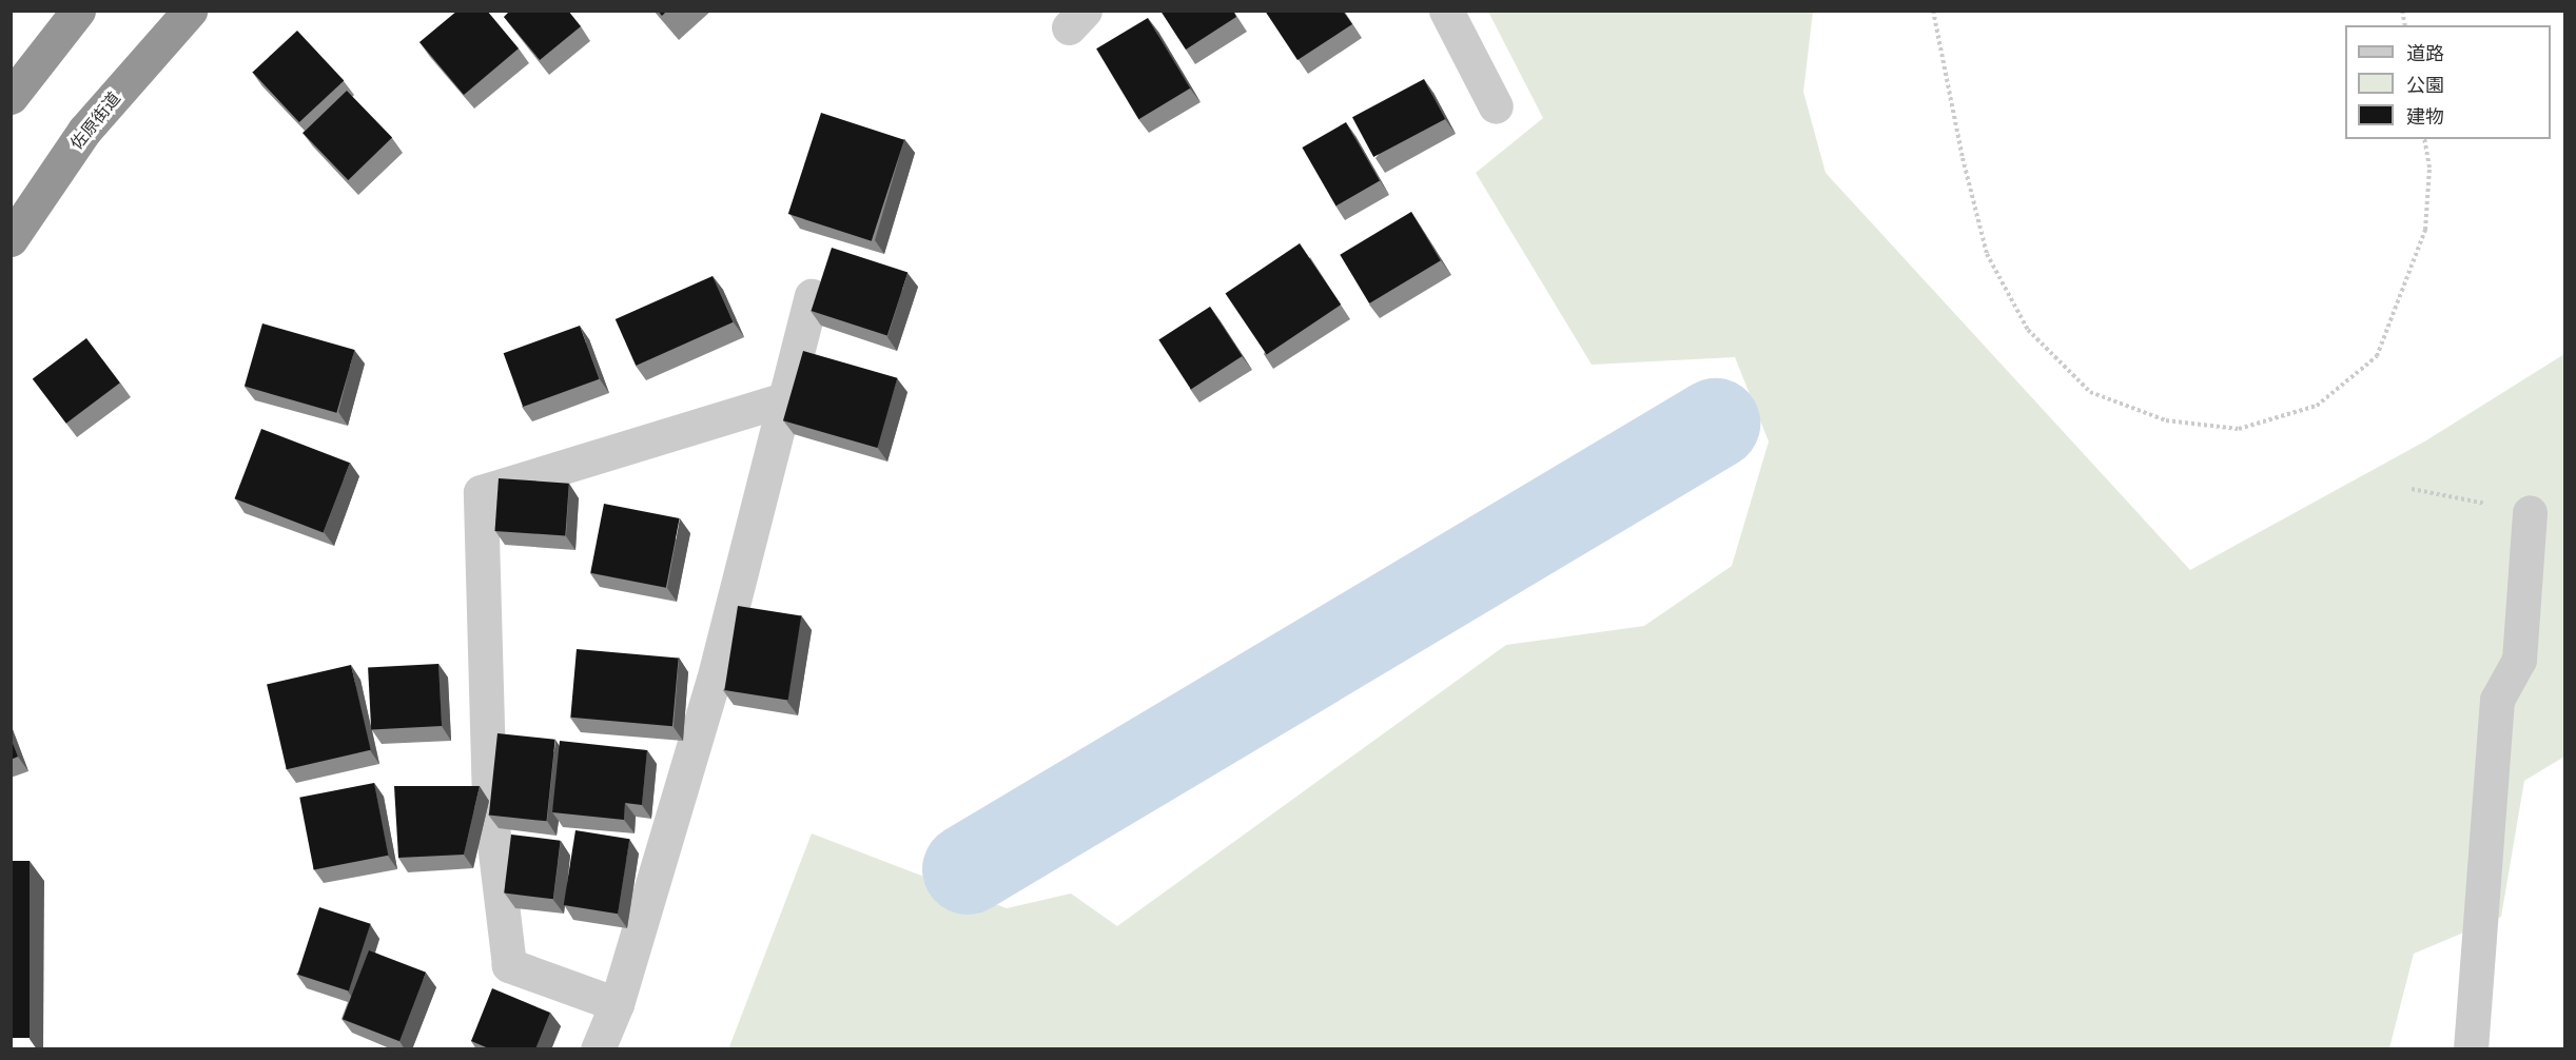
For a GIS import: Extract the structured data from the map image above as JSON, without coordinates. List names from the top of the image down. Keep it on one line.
{"streets":{"highway":["佐原街道"]},"legend":["道路","公園","建物"]}
